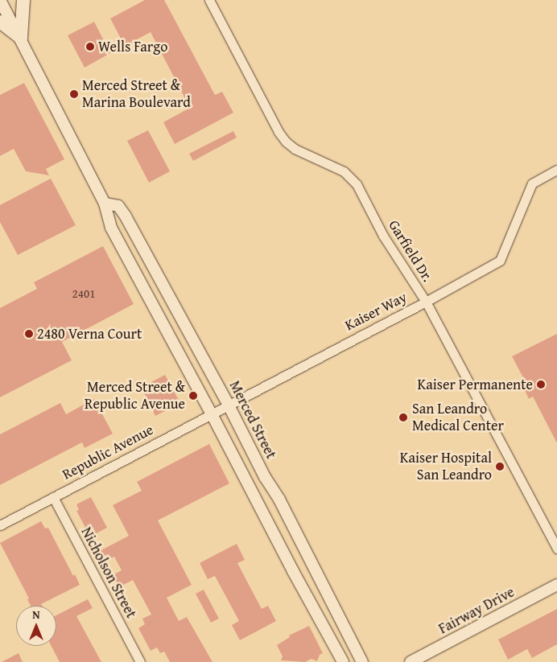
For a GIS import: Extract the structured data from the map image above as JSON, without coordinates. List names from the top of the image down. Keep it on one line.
{"streets":{"street":["Garfield Dr.","Kaiser Way","Merced Street","Republic Avenue","Nicholson Street","Fairway Drive"]},"crossings":[["Garfield Dr.","Kaiser Way"],["Kaiser Way","Merced Street"],["Kaiser Way","Republic Avenue"],["Merced Street","Republic Avenue"],["Republic Avenue","Nicholson Street"]],"places":["Wells Fargo","Merced Street & Marina Boulevard","2480 Verna Court","Kaiser Permanente","Merced Street & Republic Avenue","San Leandro Medical Center","Kaiser Hospital San Leandro"],"house_numbers":["2401"],"north":"top"}
